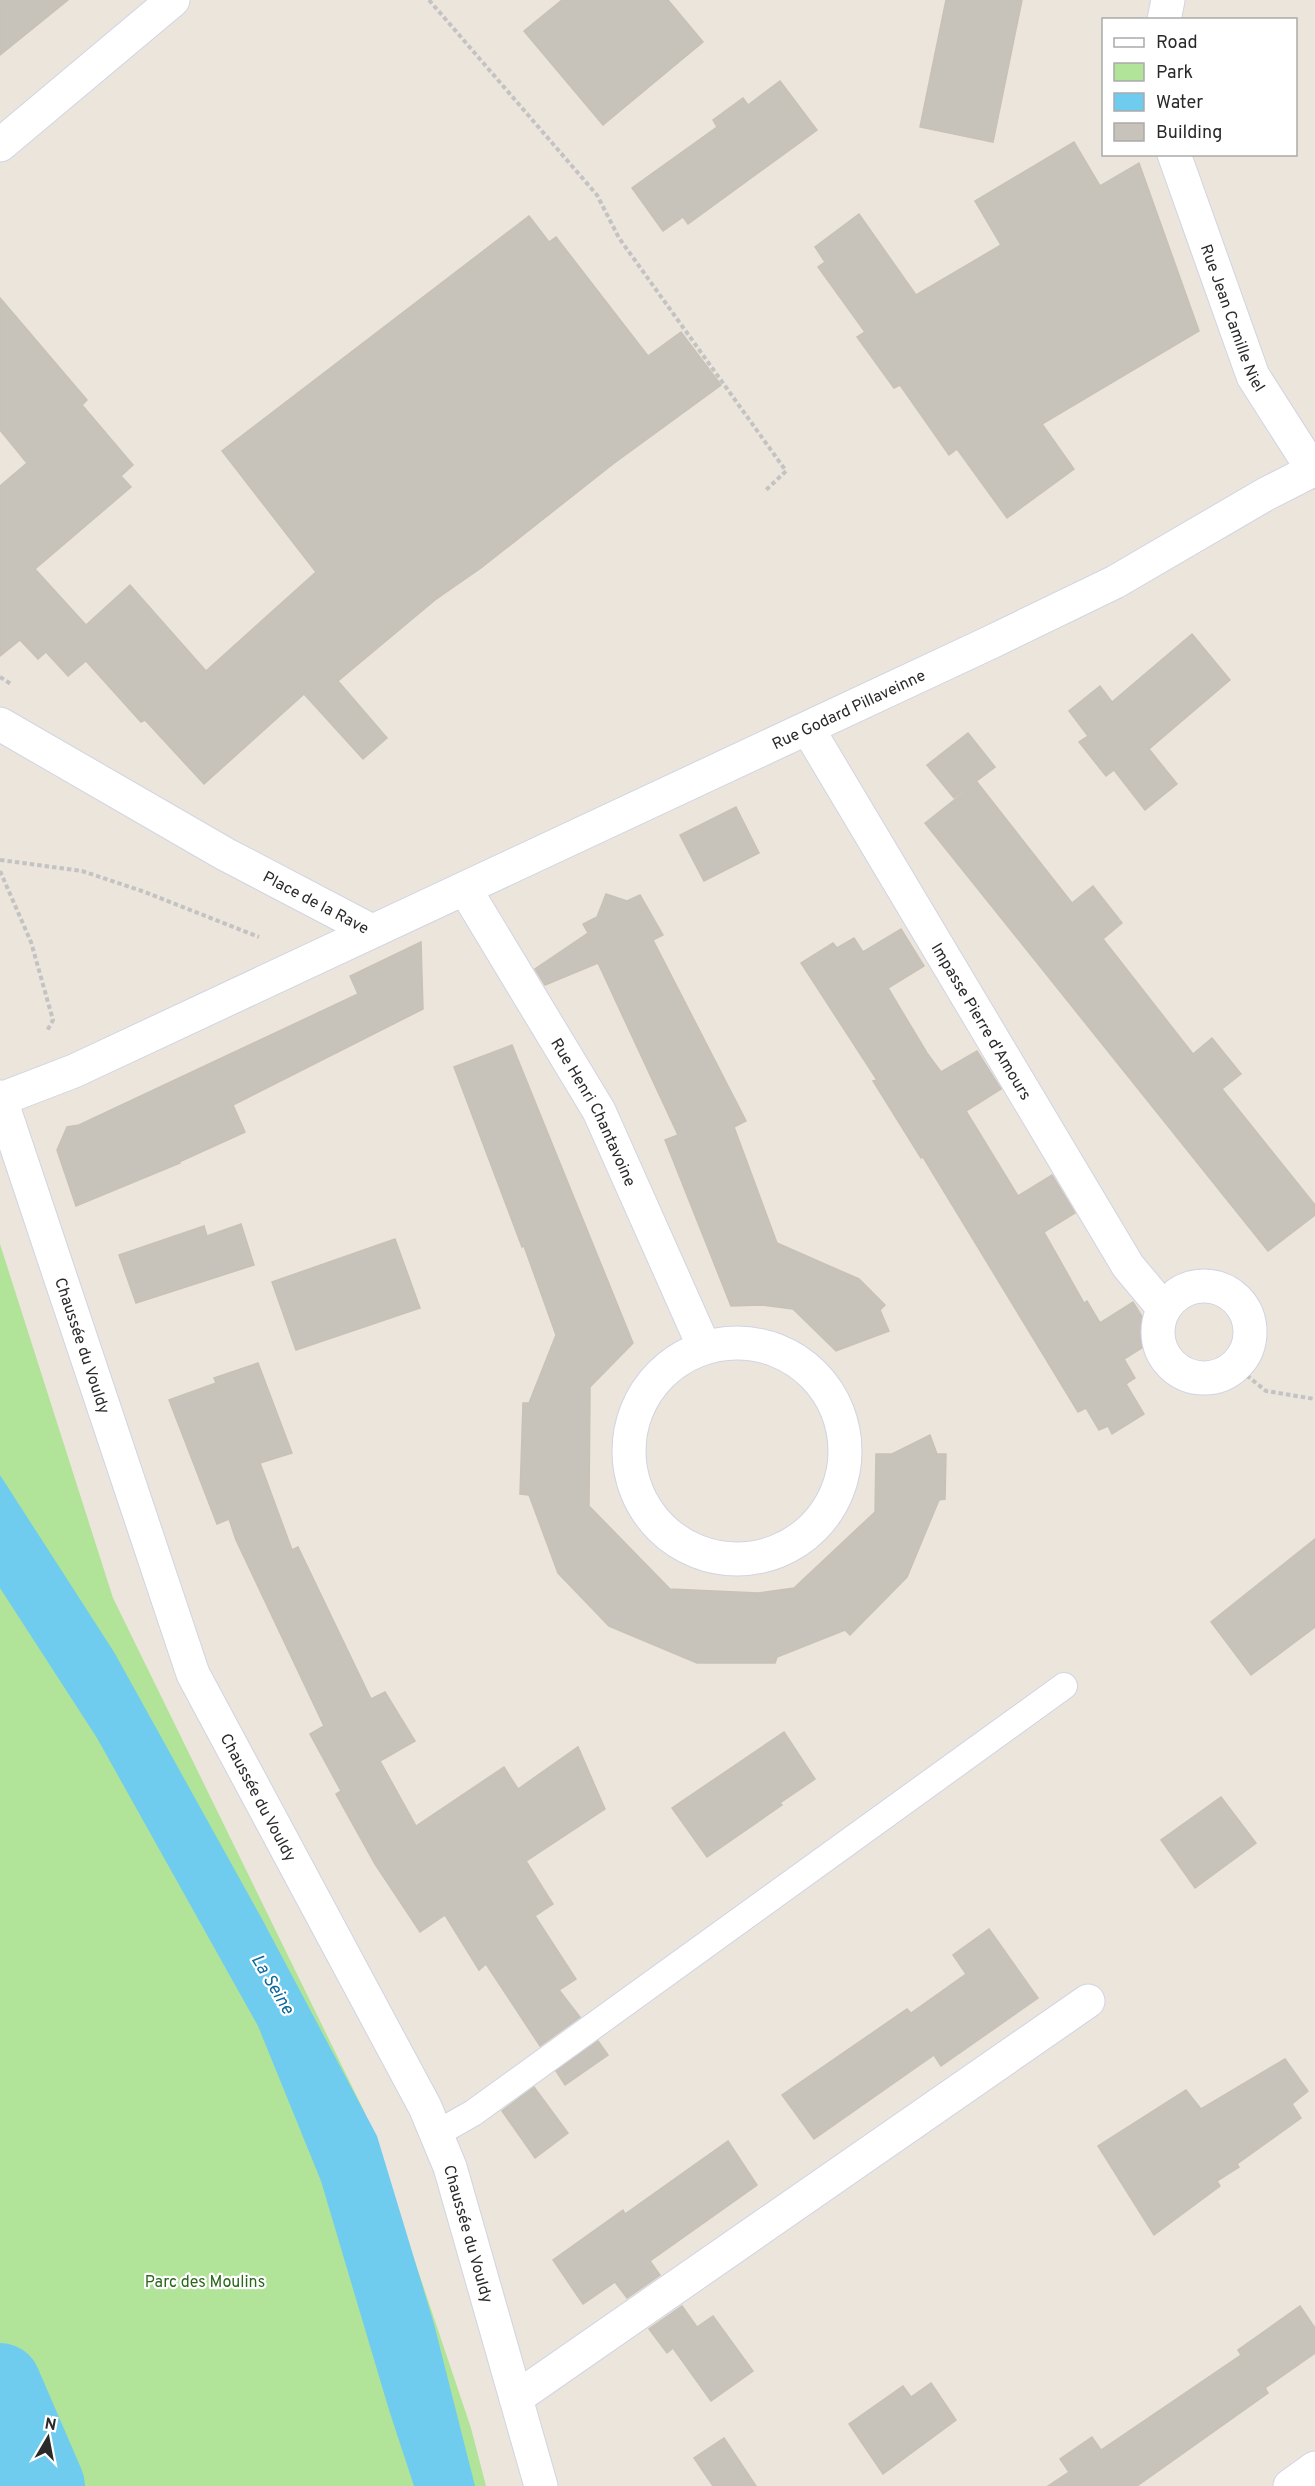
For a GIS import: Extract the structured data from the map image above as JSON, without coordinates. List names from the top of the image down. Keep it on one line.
{"streets":{"street":["Rue Jean Camille Niel","Rue Godard Pillaveinne","Place de la Rave","Impasse Pierre d'Amours","Rue Henri Chantavoine","Chaussée du Vouldy"]},"crossings":[["Rue Jean Camille Niel","Rue Godard Pillaveinne"],["Rue Godard Pillaveinne","Place de la Rave"],["Rue Godard Pillaveinne","Impasse Pierre d'Amours"],["Rue Godard Pillaveinne","Rue Henri Chantavoine"],["Place de la Rave","Chaussée du Vouldy"]],"water":["La Seine"],"parks":["Parc des Moulins"],"legend":["Road","Park","Water","Building"],"north":"top"}
